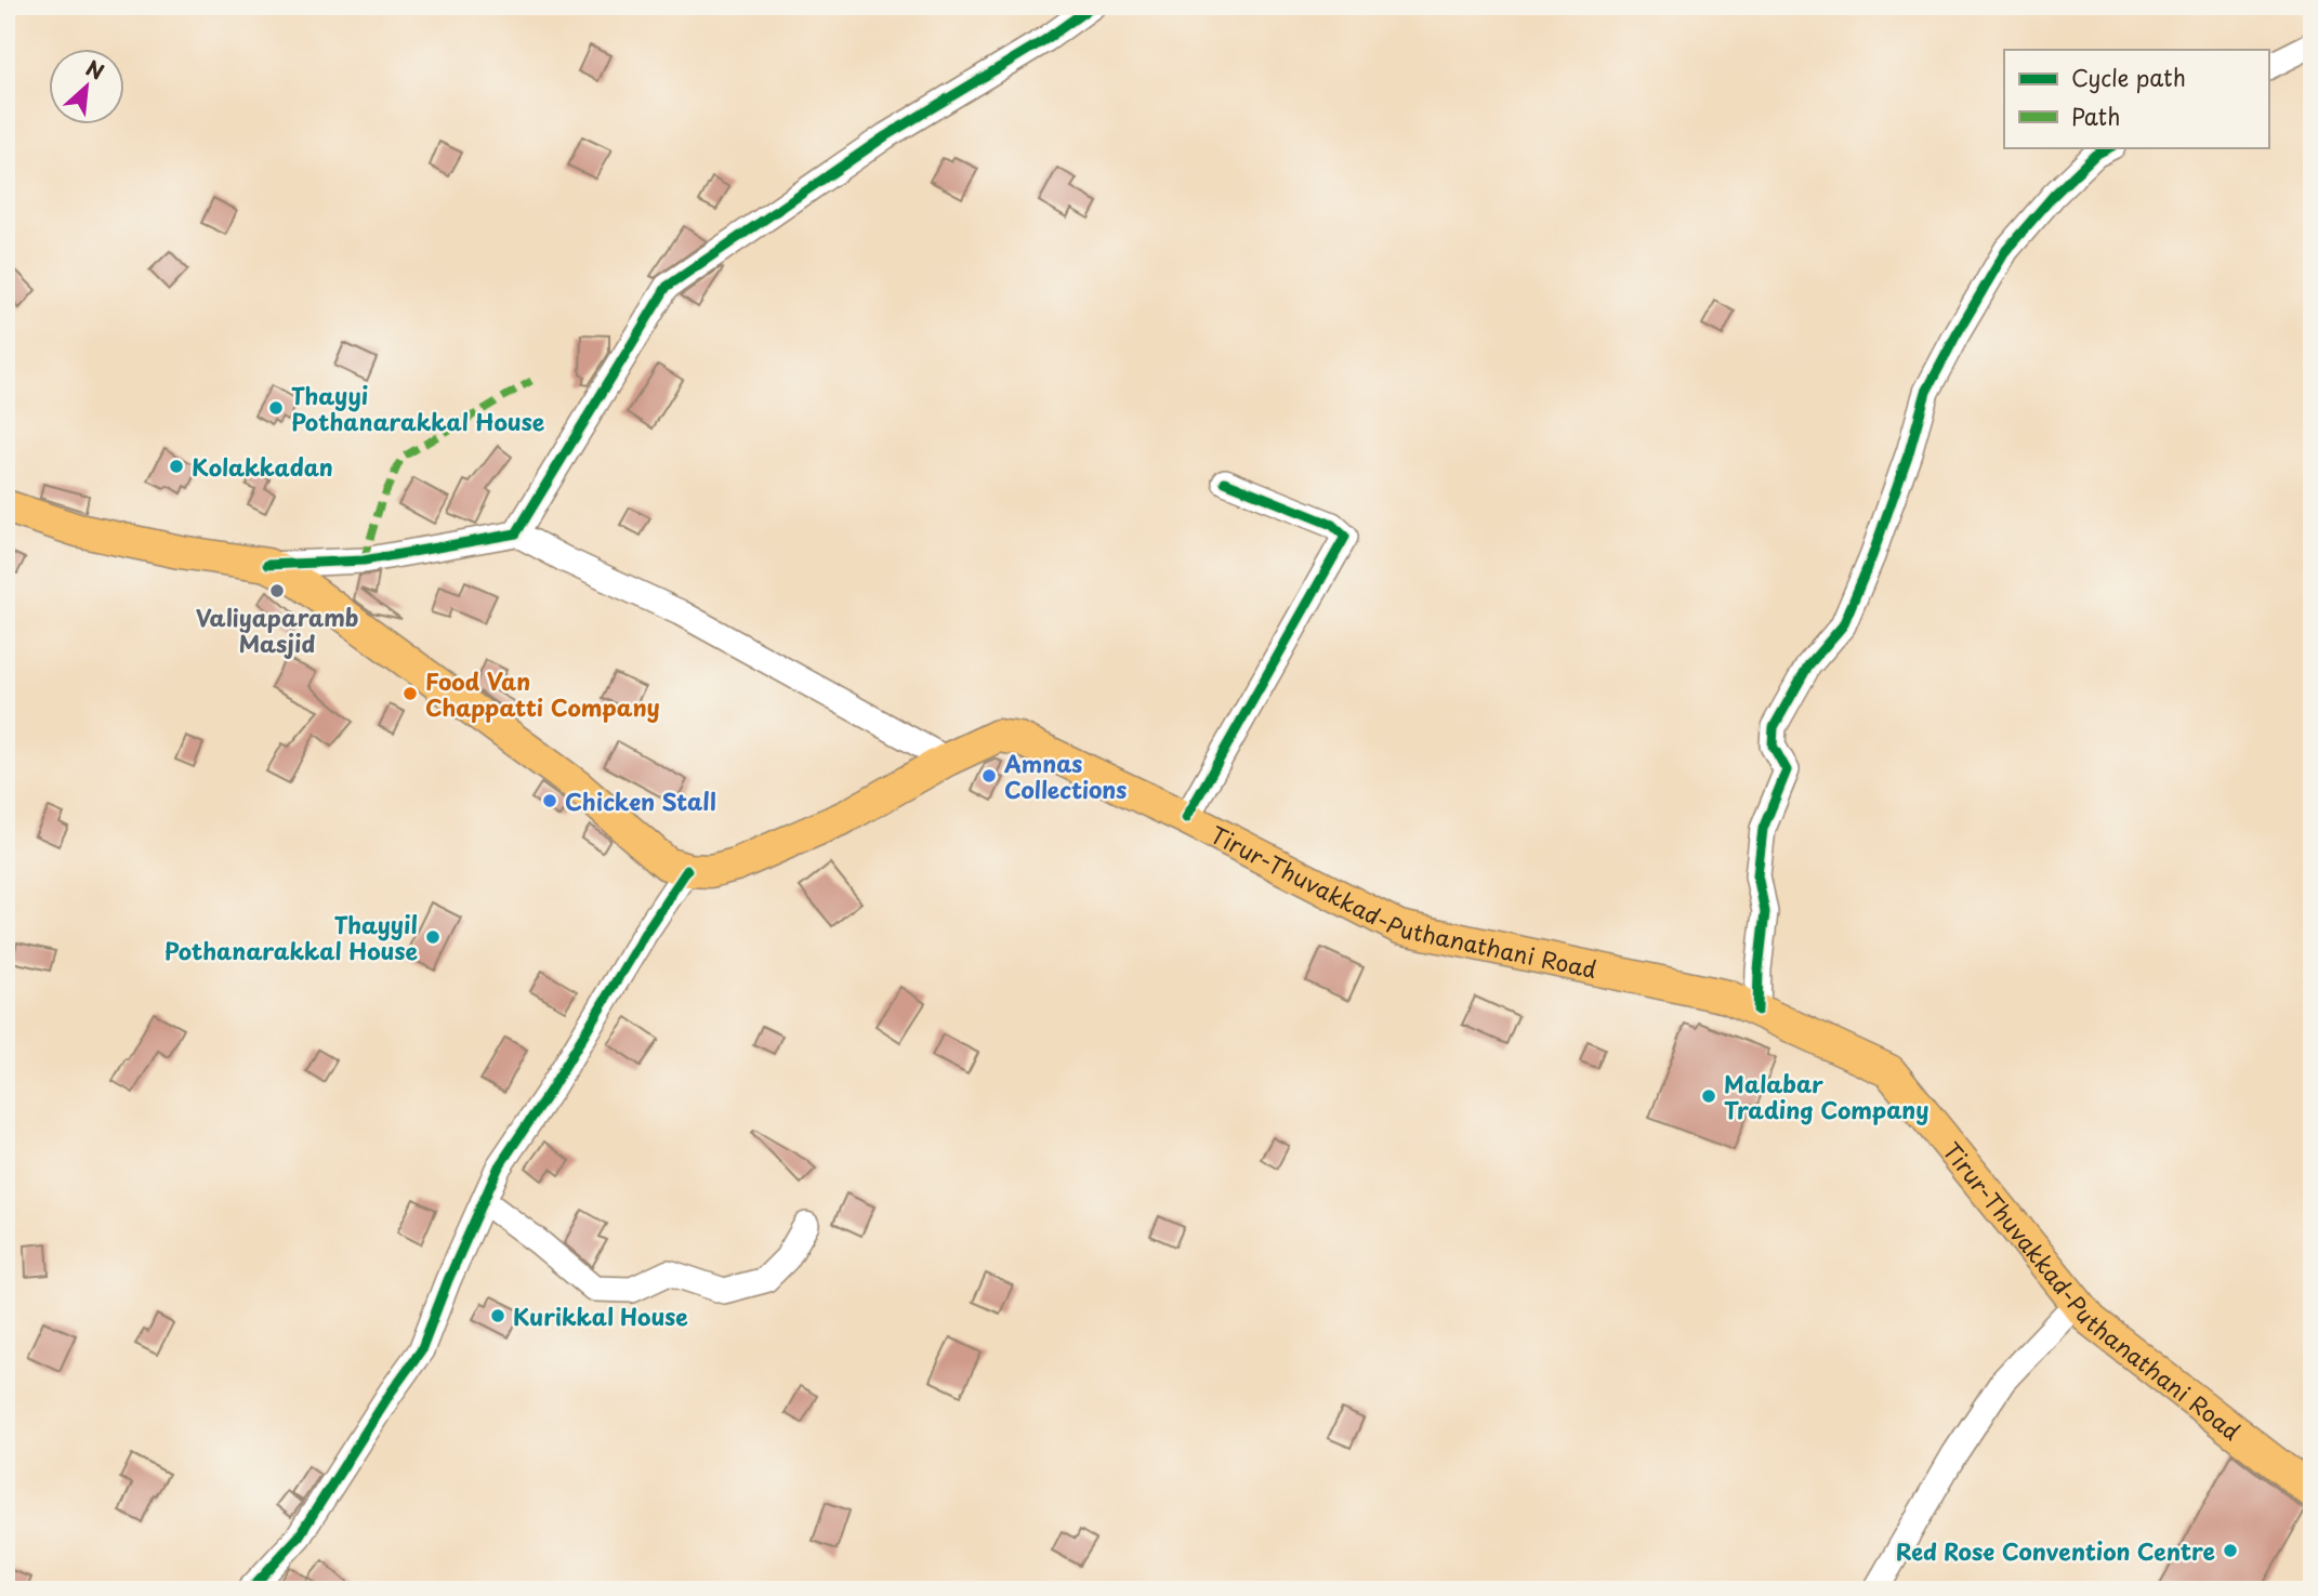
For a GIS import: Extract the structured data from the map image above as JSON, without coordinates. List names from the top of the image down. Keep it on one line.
{"streets":{"main road":["Tirur-Thuvakkad-Puthanathani Road"]},"places":["Thayyi Pothanarakkal House","Kolakkadan","Valiyaparamb Masjid","Food Van Chappatti Company","Amnas Collections","Chicken Stall","Thayyil Pothanarakkal House","Malabar Trading Company","Kurikkal House","Red Rose Convention Centre"],"legend":["Cycle path","Path"],"north":"top right"}
